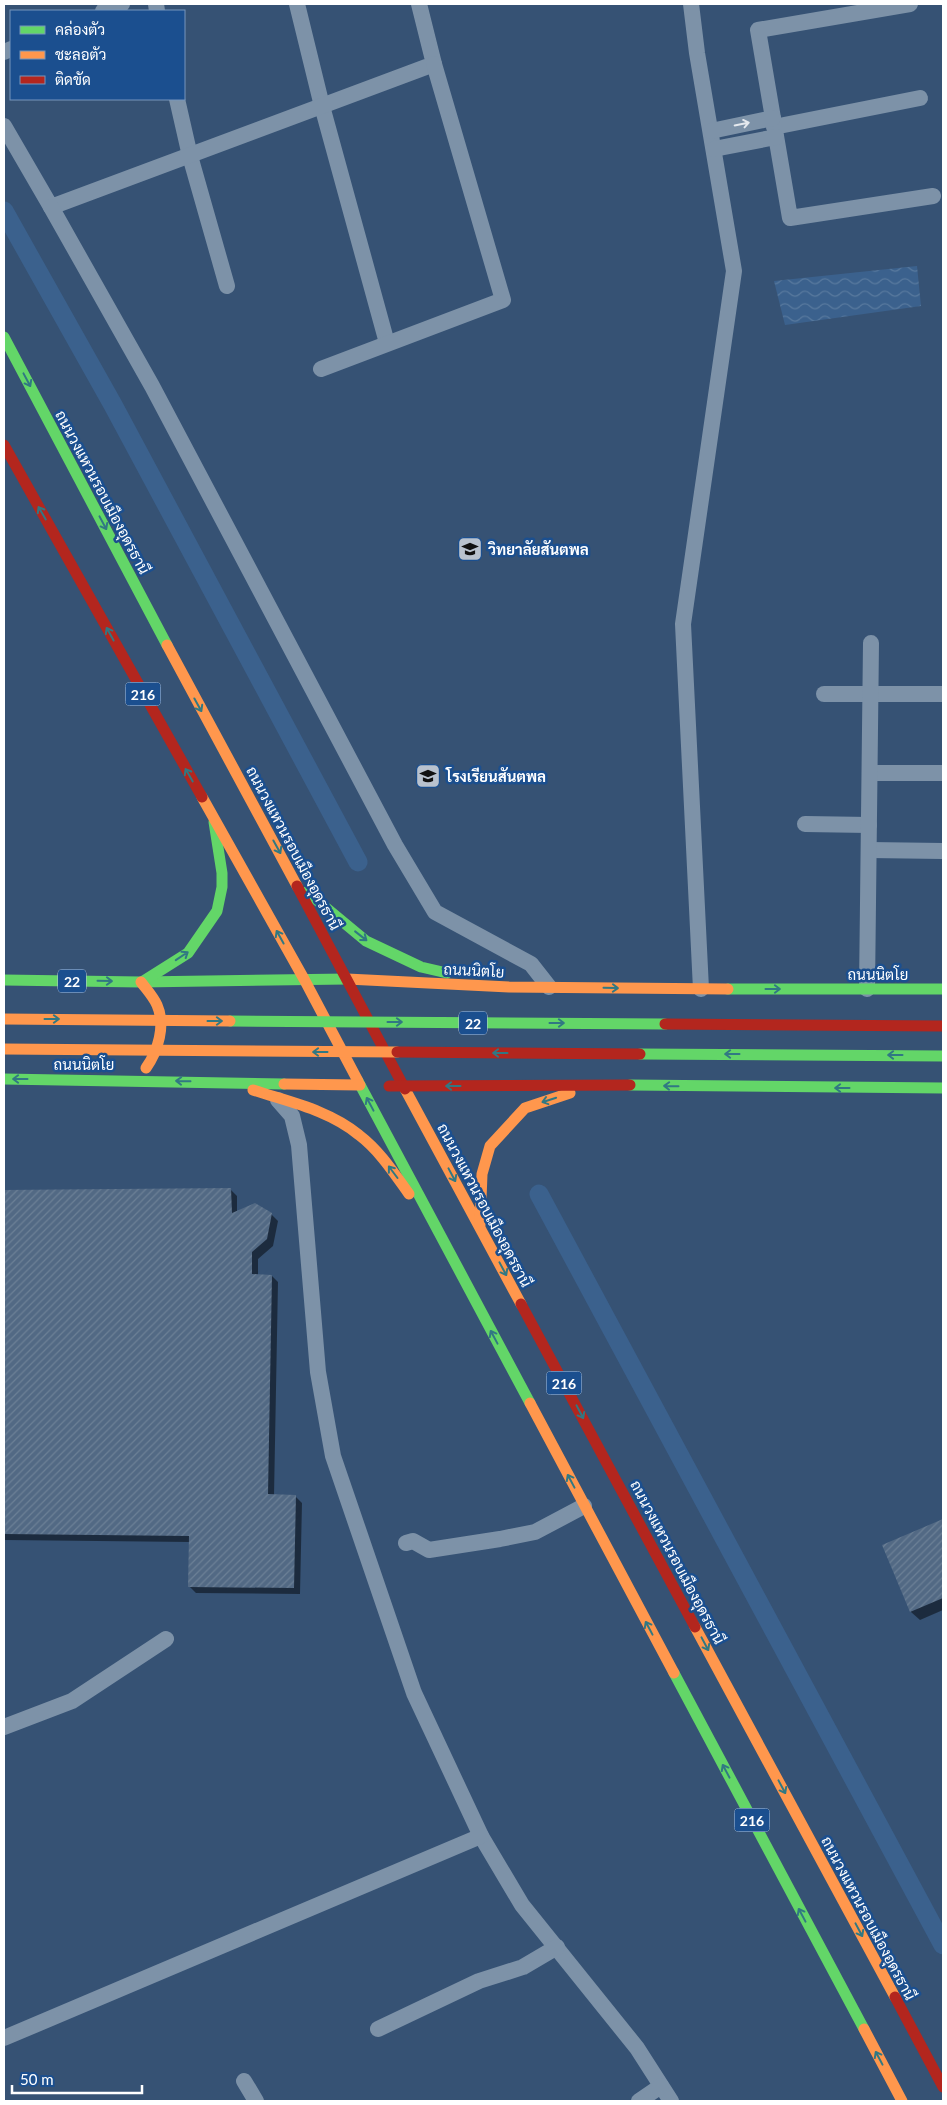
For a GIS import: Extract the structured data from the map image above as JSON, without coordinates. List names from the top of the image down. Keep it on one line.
{"streets":{"main road":["ถนนวงแหวนรอบเมืองอุดรธานี","216","ถนนนิตโย","22"]},"crossings":[["ถนนวงแหวนรอบเมืองอุดรธานี","ถนนนิตโย"],["216","ถนนนิตโย"]],"places":{"school or university":["วิทยาลัยสันตพล","โรงเรียนสันตพล"]},"legend":["คล่องตัว","ชะลอตัว","ติดขัด"],"scale_bar":"50 m"}
